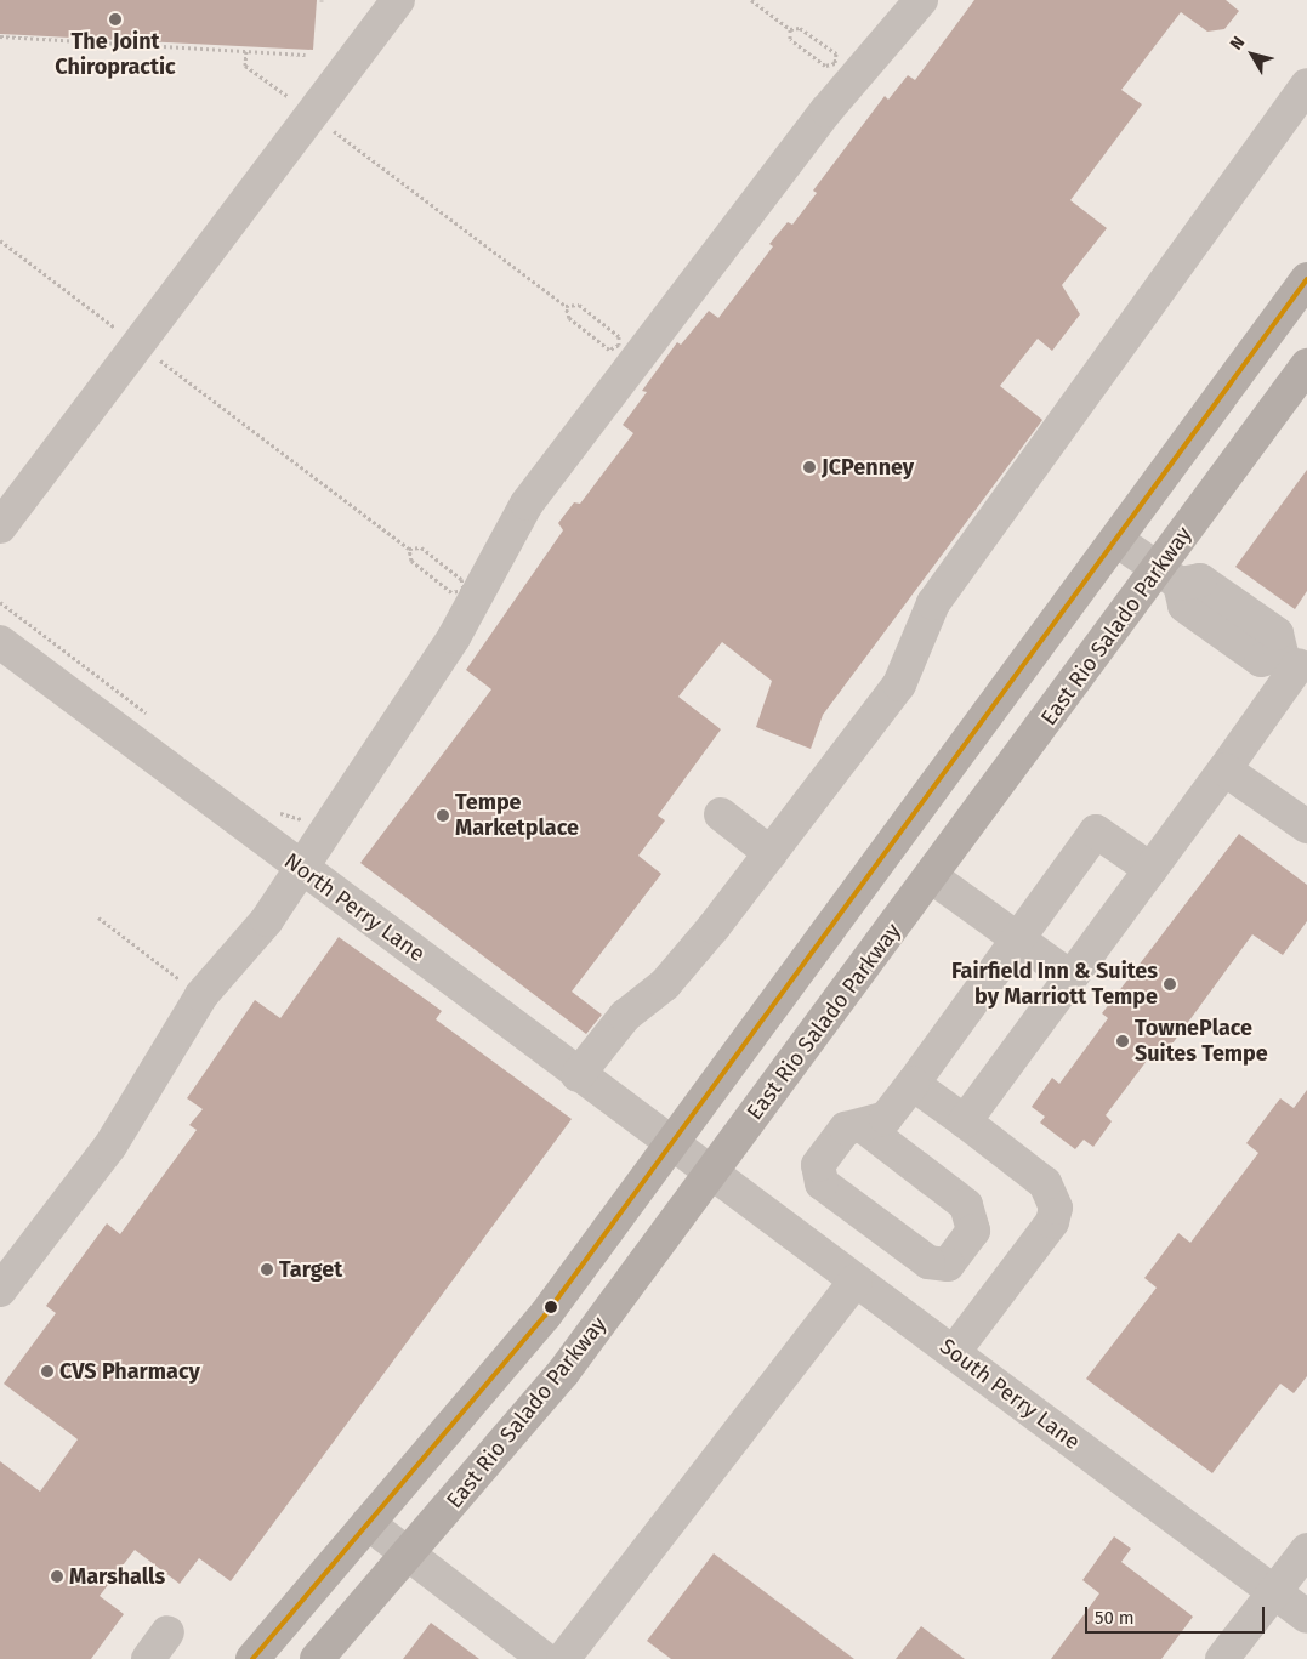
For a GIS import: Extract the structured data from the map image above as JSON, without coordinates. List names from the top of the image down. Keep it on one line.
{"streets":{"main road":["East Rio Salado Parkway"],"street":["North Perry Lane","South Perry Lane"]},"crossings":[["East Rio Salado Parkway","North Perry Lane"],["East Rio Salado Parkway","South Perry Lane"],["North Perry Lane","South Perry Lane"]],"places":["The Joint Chiropractic","JCPenney","Tempe Marketplace","Fairfield Inn & Suites by Marriott Tempe","TownePlace Suites Tempe","Target","CVS Pharmacy","Marshalls"],"scale_bar":"50 m","north":"top left"}
